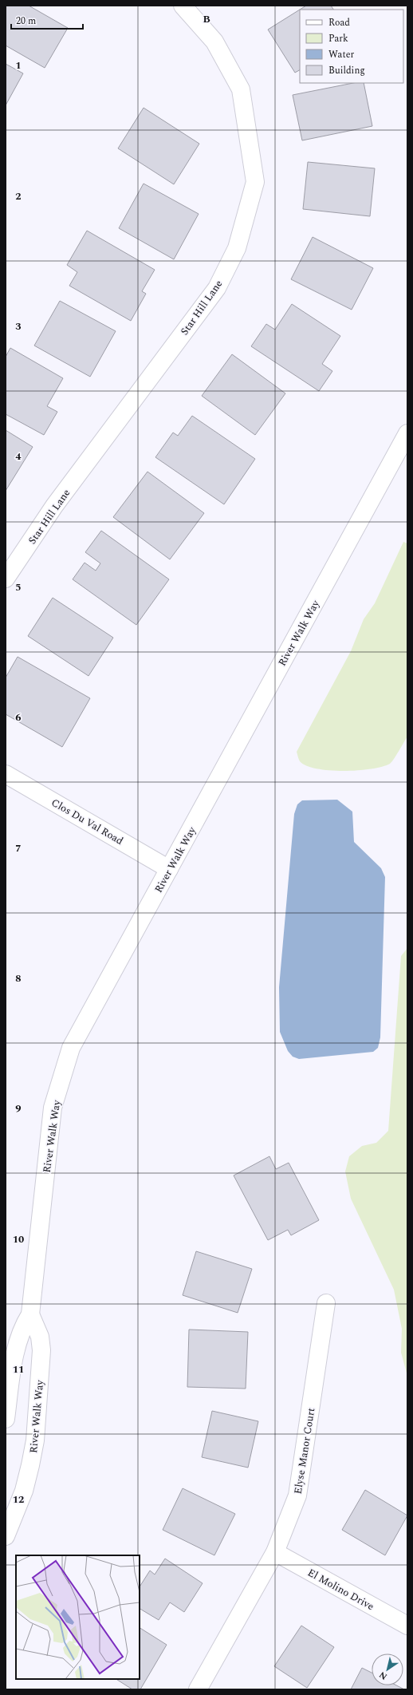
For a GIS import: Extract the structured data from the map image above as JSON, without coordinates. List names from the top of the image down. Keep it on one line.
{"streets":{"street":["Star Hill Lane","River Walk Way","Clos Du Val Road","Elyse Manor Court","El Molino Drive"]},"crossings":[["River Walk Way","Clos Du Val Road"],["Elyse Manor Court","El Molino Drive"]],"legend":["Road","Park","Water","Building"],"scale_bar":"20 m","north":"bottom left","grid":{"columns":["B"],"rows":["1","2","3","4","5","6","7","8","9","10","11","12"]}}
